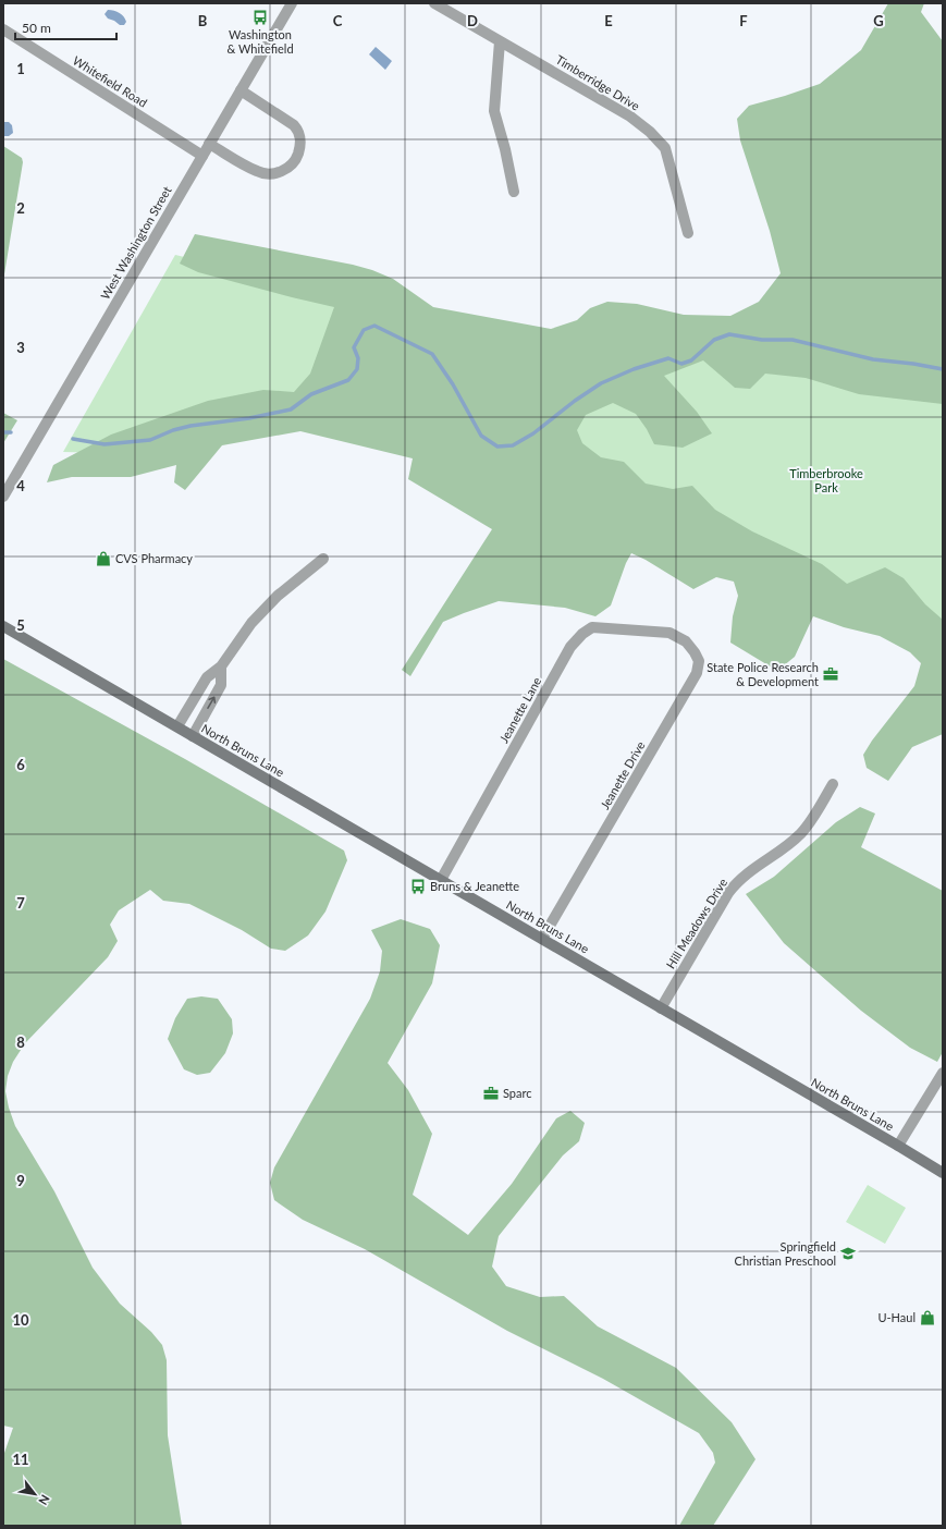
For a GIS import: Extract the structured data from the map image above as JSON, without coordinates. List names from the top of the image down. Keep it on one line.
{"streets":{"main road":["North Bruns Lane"],"street":["Whitefield Road","Timberridge Drive","West Washington Street","Jeanette Lane","Jeanette Drive","Hill Meadows Drive"]},"crossings":[["Whitefield Road","West Washington Street"],["Jeanette Lane","North Bruns Lane"],["Jeanette Lane","Jeanette Drive"],["North Bruns Lane","Jeanette Drive"],["North Bruns Lane","Hill Meadows Drive"]],"parks":["Timberbrooke Park"],"places":{"bus stop":["Washington & Whitefield","Bruns & Jeanette"],"shop":["CVS Pharmacy","U-Haul"],"office":["State Police Research & Development","Sparc"],"school or university":["Springfield Christian Preschool"]},"scale_bar":"50 m","north":"bottom right","grid":{"columns":["B","C","D","E","F","G"],"rows":["1","2","3","4","5","6","7","8","9","10","11"]}}
